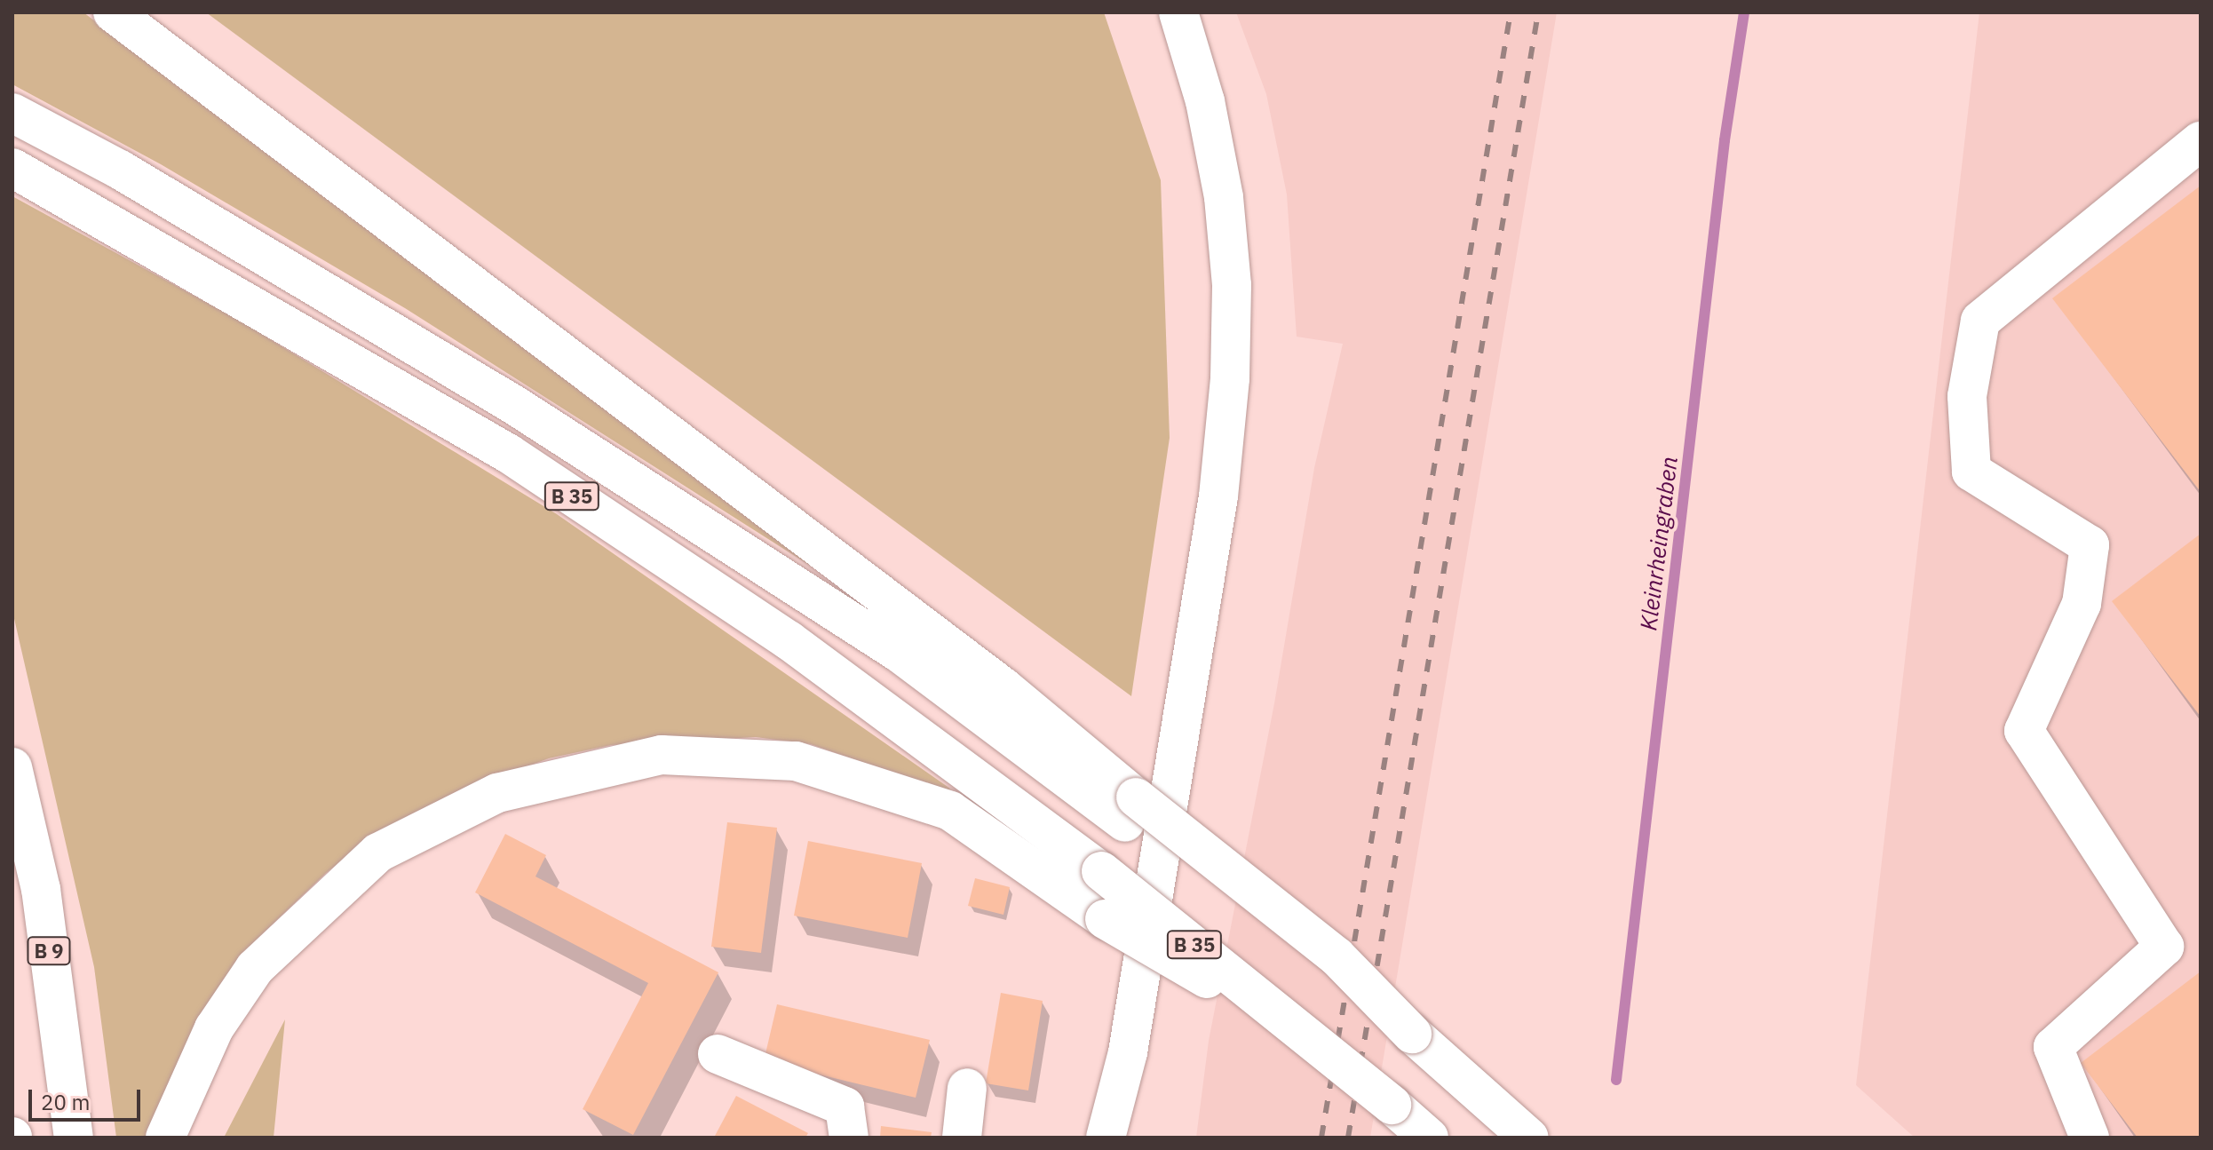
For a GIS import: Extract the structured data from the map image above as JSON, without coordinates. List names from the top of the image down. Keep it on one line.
{"streets":{"main road":["B 35","B 9"]},"water":["Kleinrheingraben"],"scale_bar":"20 m"}
